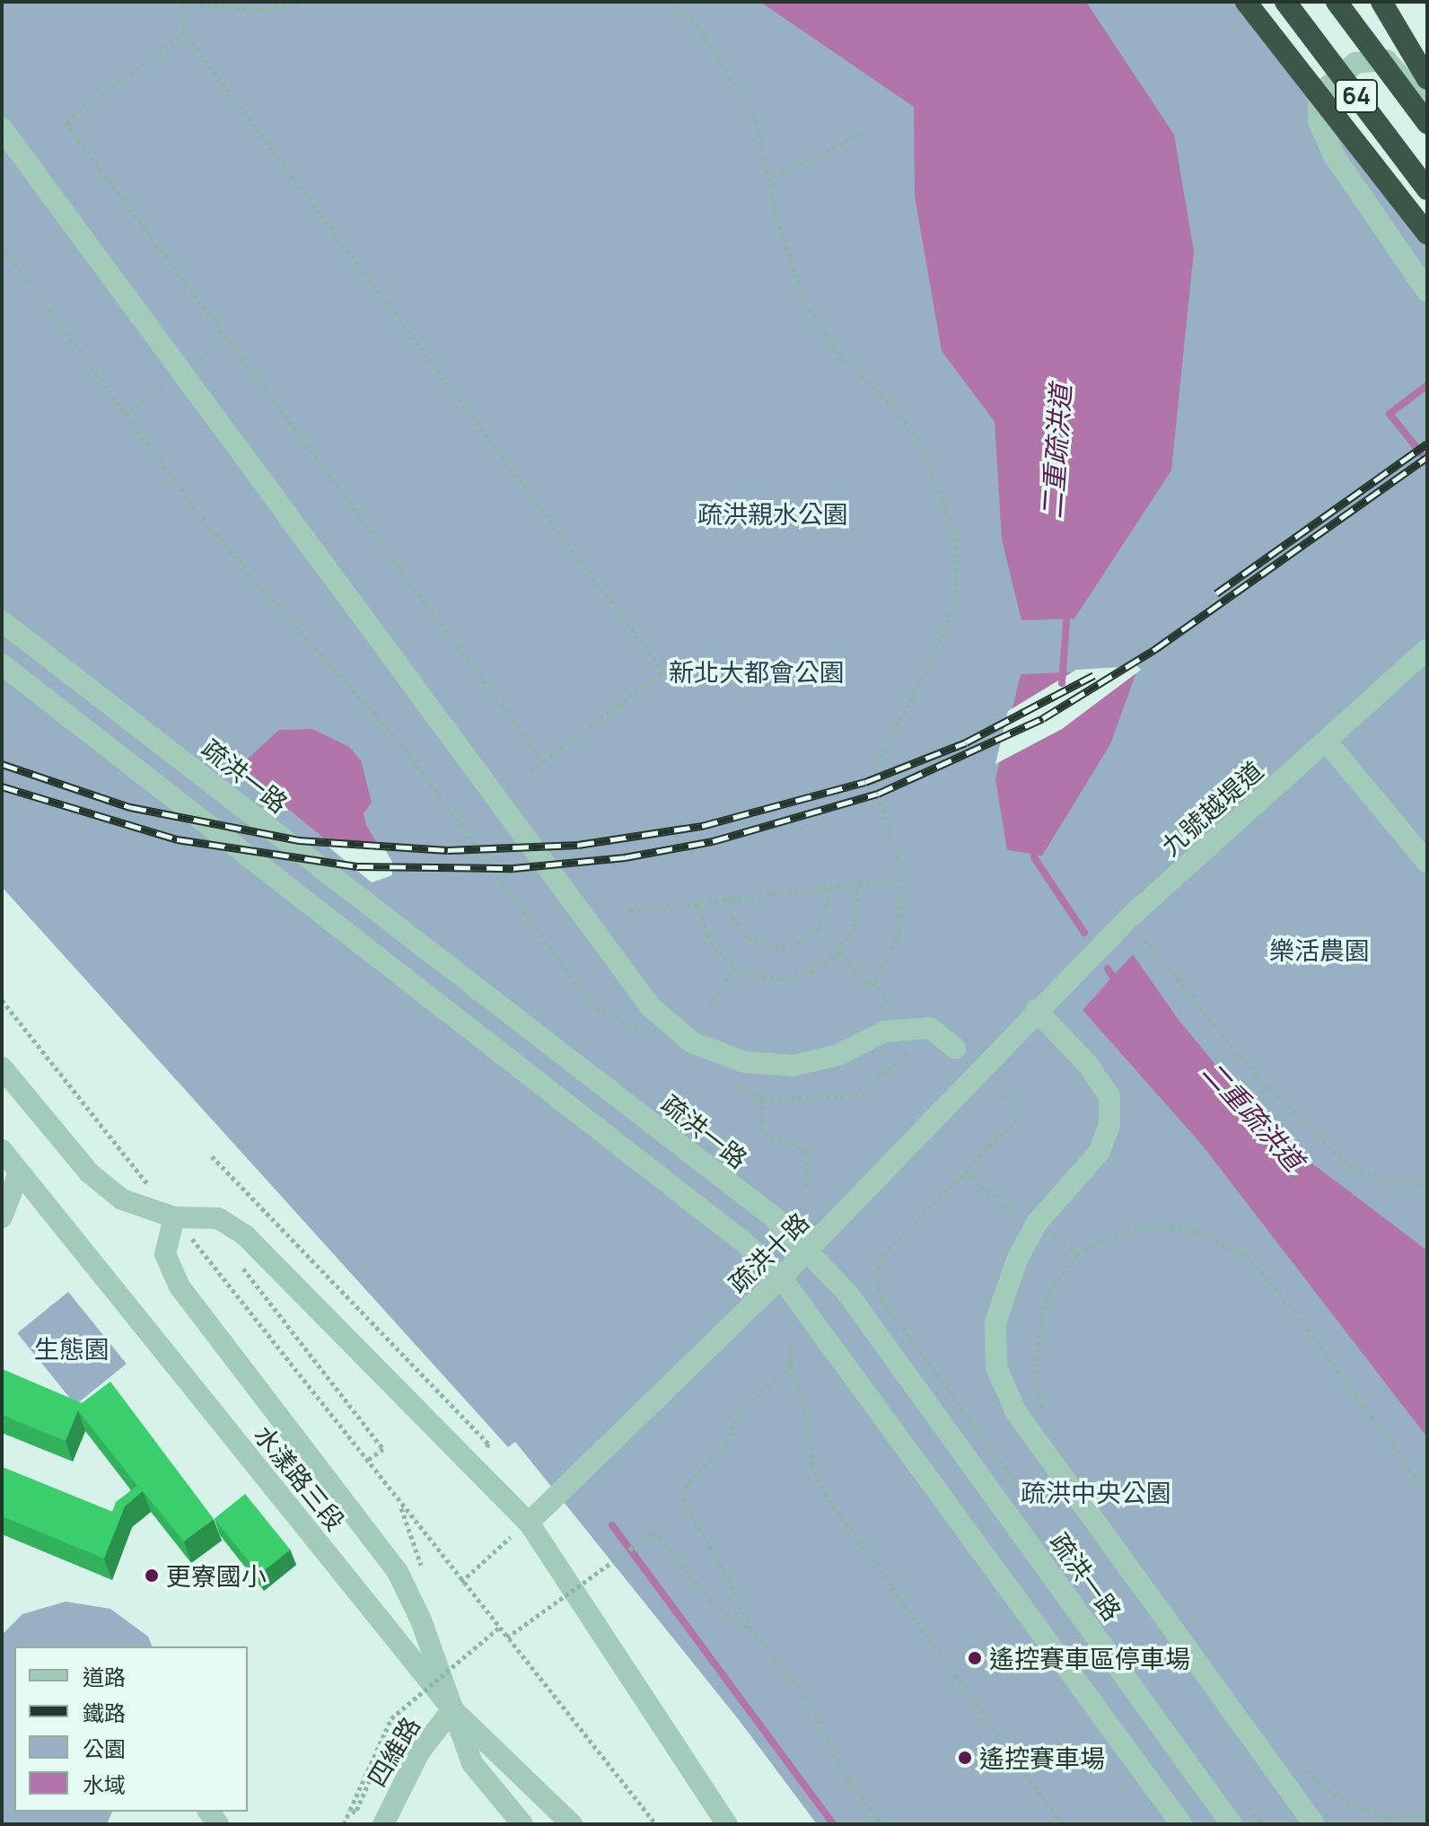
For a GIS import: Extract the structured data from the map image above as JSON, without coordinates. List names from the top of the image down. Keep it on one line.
{"streets":{"highway":["64"],"street":["疏洪一路","九號越堤道","疏洪十路","水漾路三段","四維路"]},"crossings":[["疏洪一路","疏洪十路"],["九號越堤道","疏洪十路"],["水漾路三段","四維路"]],"water":["二重疏洪道"],"parks":["疏洪親水公園","新北大都會公園","樂活農園","生態園","疏洪中央公園"],"places":["更寮國小","遙控賽車區停車場","遙控賽車場"],"legend":["道路","鐵路","公園","水域"]}
